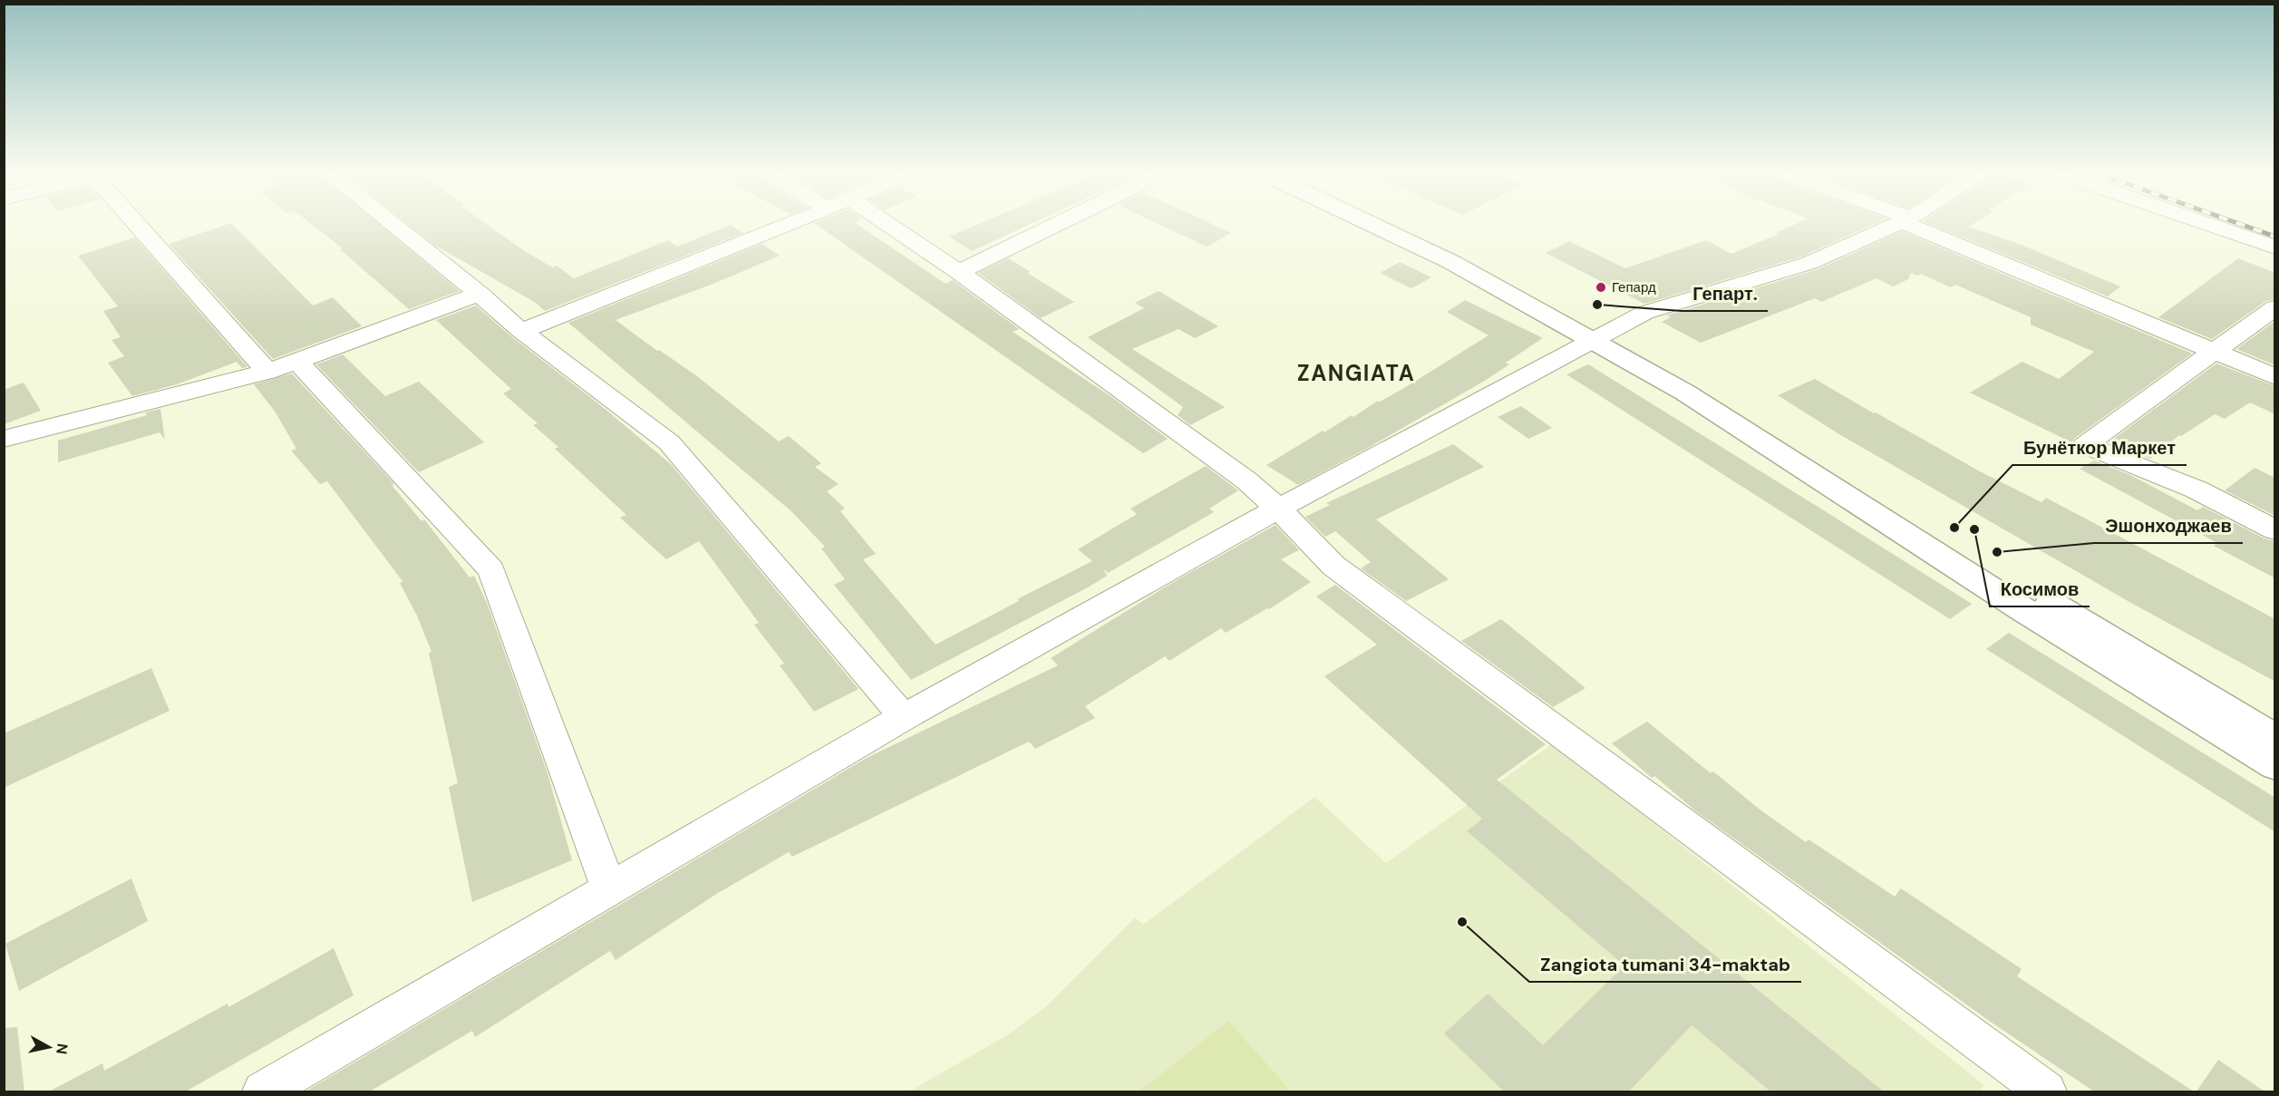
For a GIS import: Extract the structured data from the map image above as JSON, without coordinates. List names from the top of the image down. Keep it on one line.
{"districts":["ZANGIATA"],"places":["Гепард","Гепарт.","Бунёткор Маркет","Косимов","Эшонходжаев","Zangiota tumani 34-maktab"],"north":"right"}
